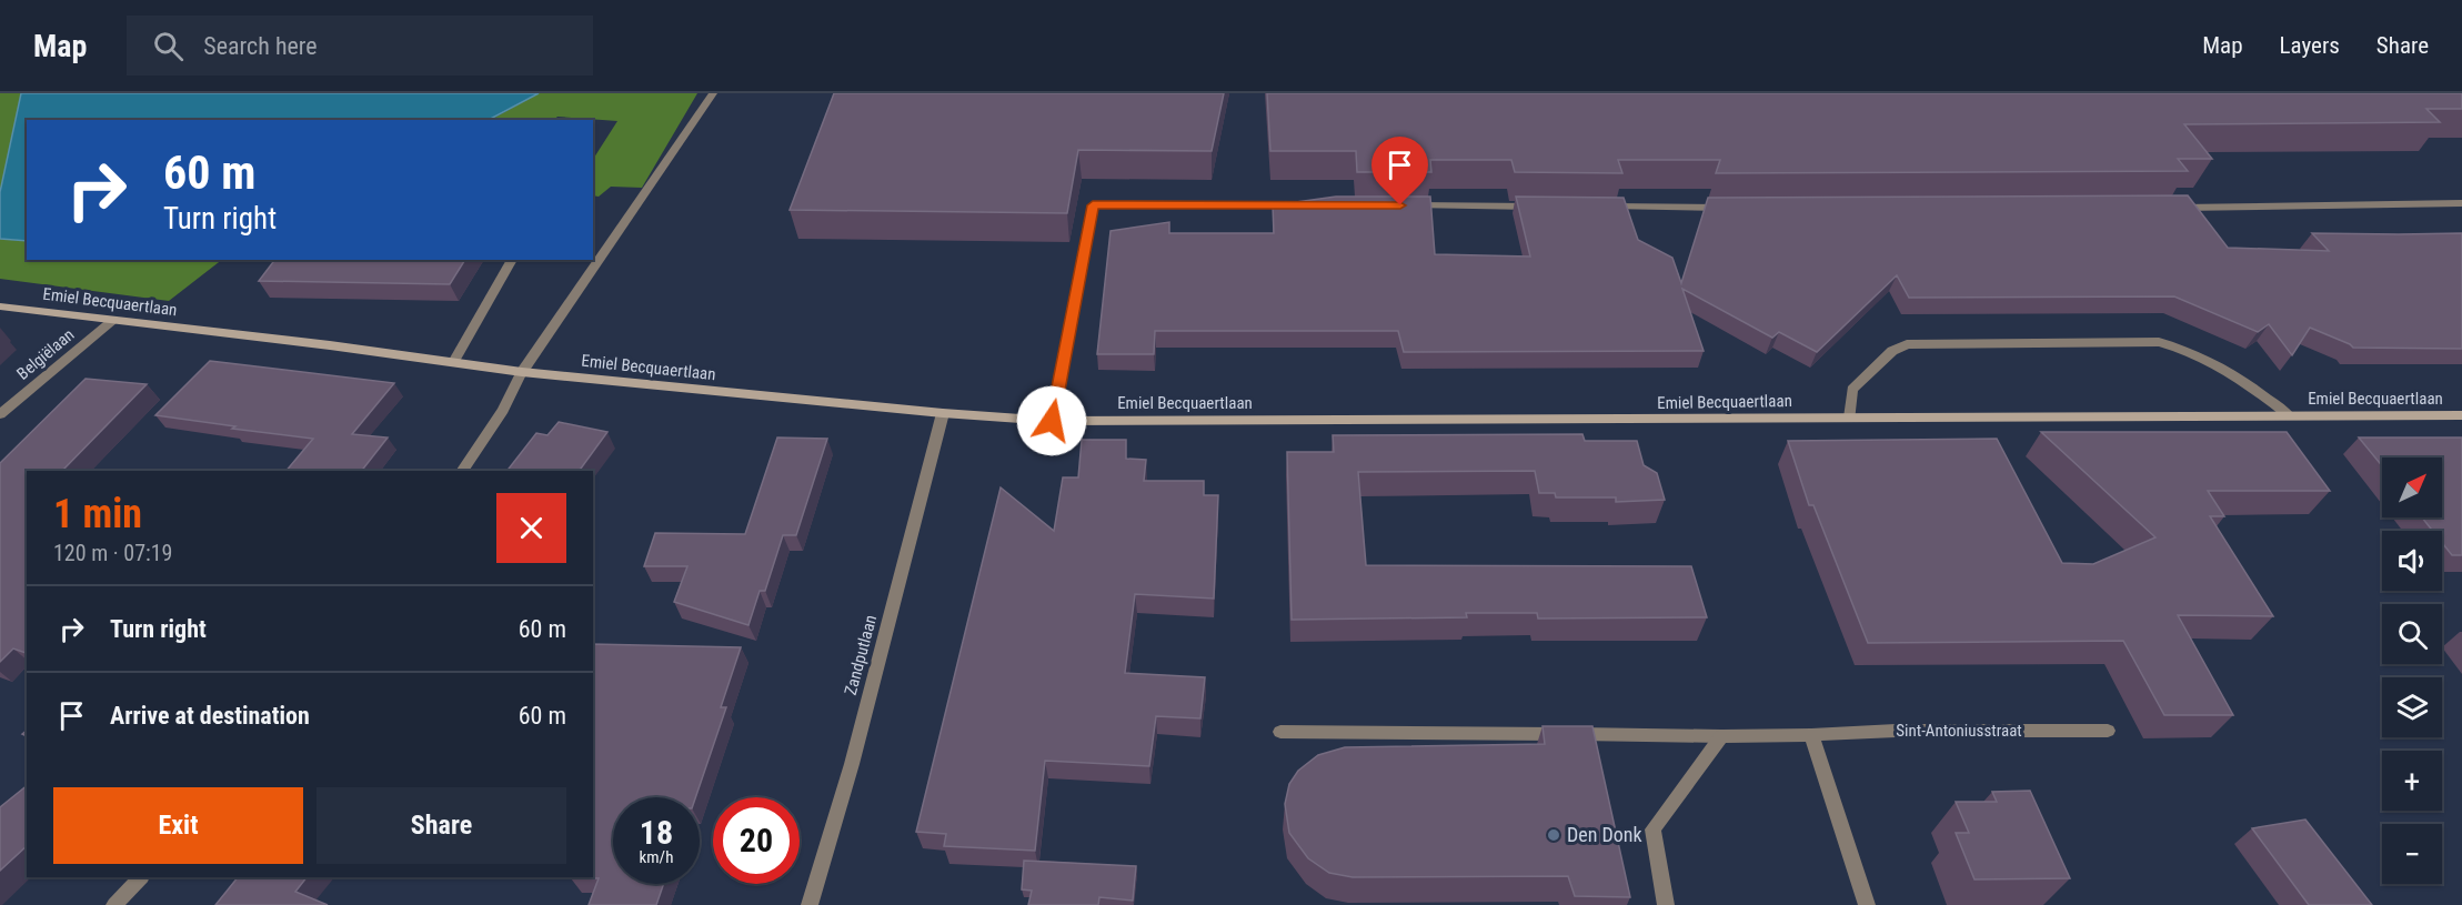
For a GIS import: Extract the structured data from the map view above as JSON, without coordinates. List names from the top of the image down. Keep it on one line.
{"streets":{"street":["Emiel Becquaertlaan","Belgiëlaan","Zandputlaan","Sint-Antoniusstraat"]},"crossings":[["Emiel Becquaertlaan","Belgiëlaan"],["Emiel Becquaertlaan","Zandputlaan"]],"places":["Den Donk"],"north":"top right","page":{"header":"Map","search":"Search here","nav":["Map","Layers","Share"],"turn":["60 m","Turn right"],"map_buttons":["+","−"],"heading":["1 min","120 m · 07:19"],"list":[{"name":"Turn right","value":"60 m"},{"name":"Arrive at destination","value":"60 m"}],"buttons":["Exit","Share"],"speed":"18 km/h","limit":"20"}}
